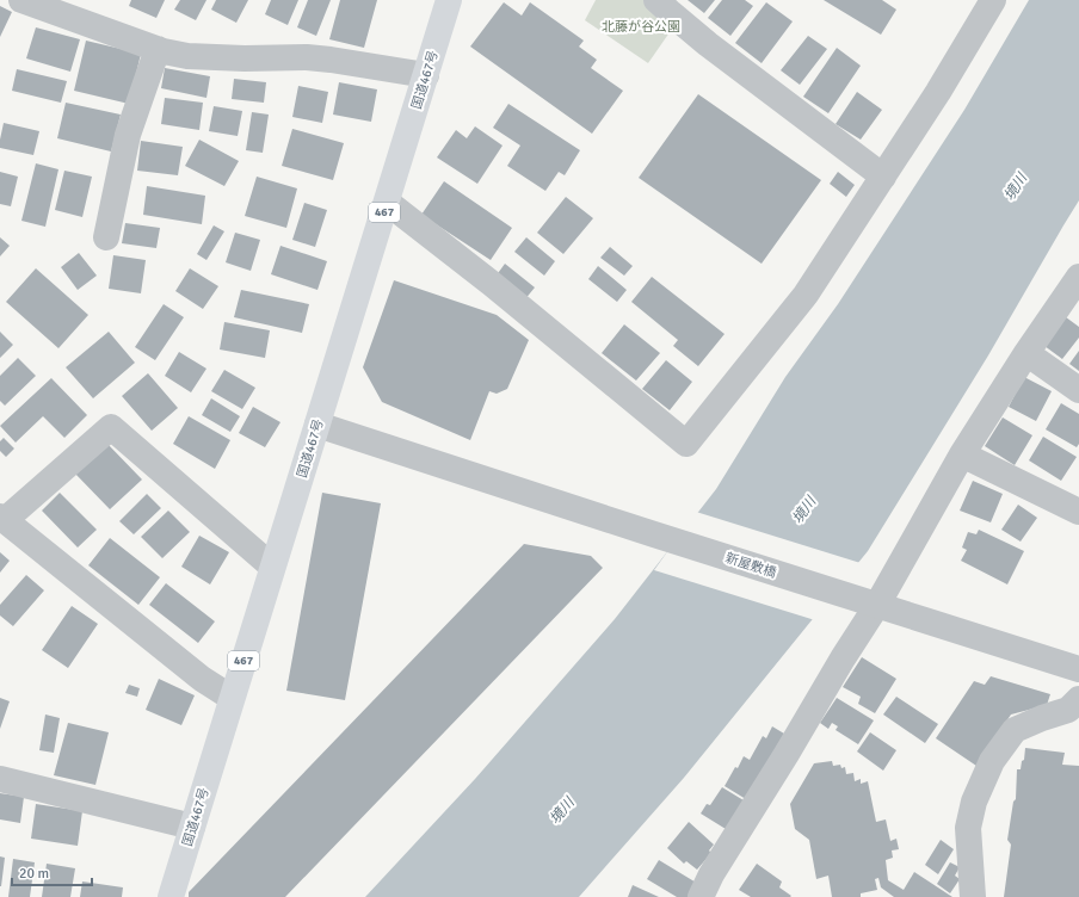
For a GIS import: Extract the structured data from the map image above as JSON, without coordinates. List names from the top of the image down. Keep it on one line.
{"streets":{"highway":["国道467号","467"],"street":["新屋敷橋"]},"crossings":[["国道467号","新屋敷橋"]],"water":["境川"],"parks":["北藤が谷公園"],"scale_bar":"20 m"}
